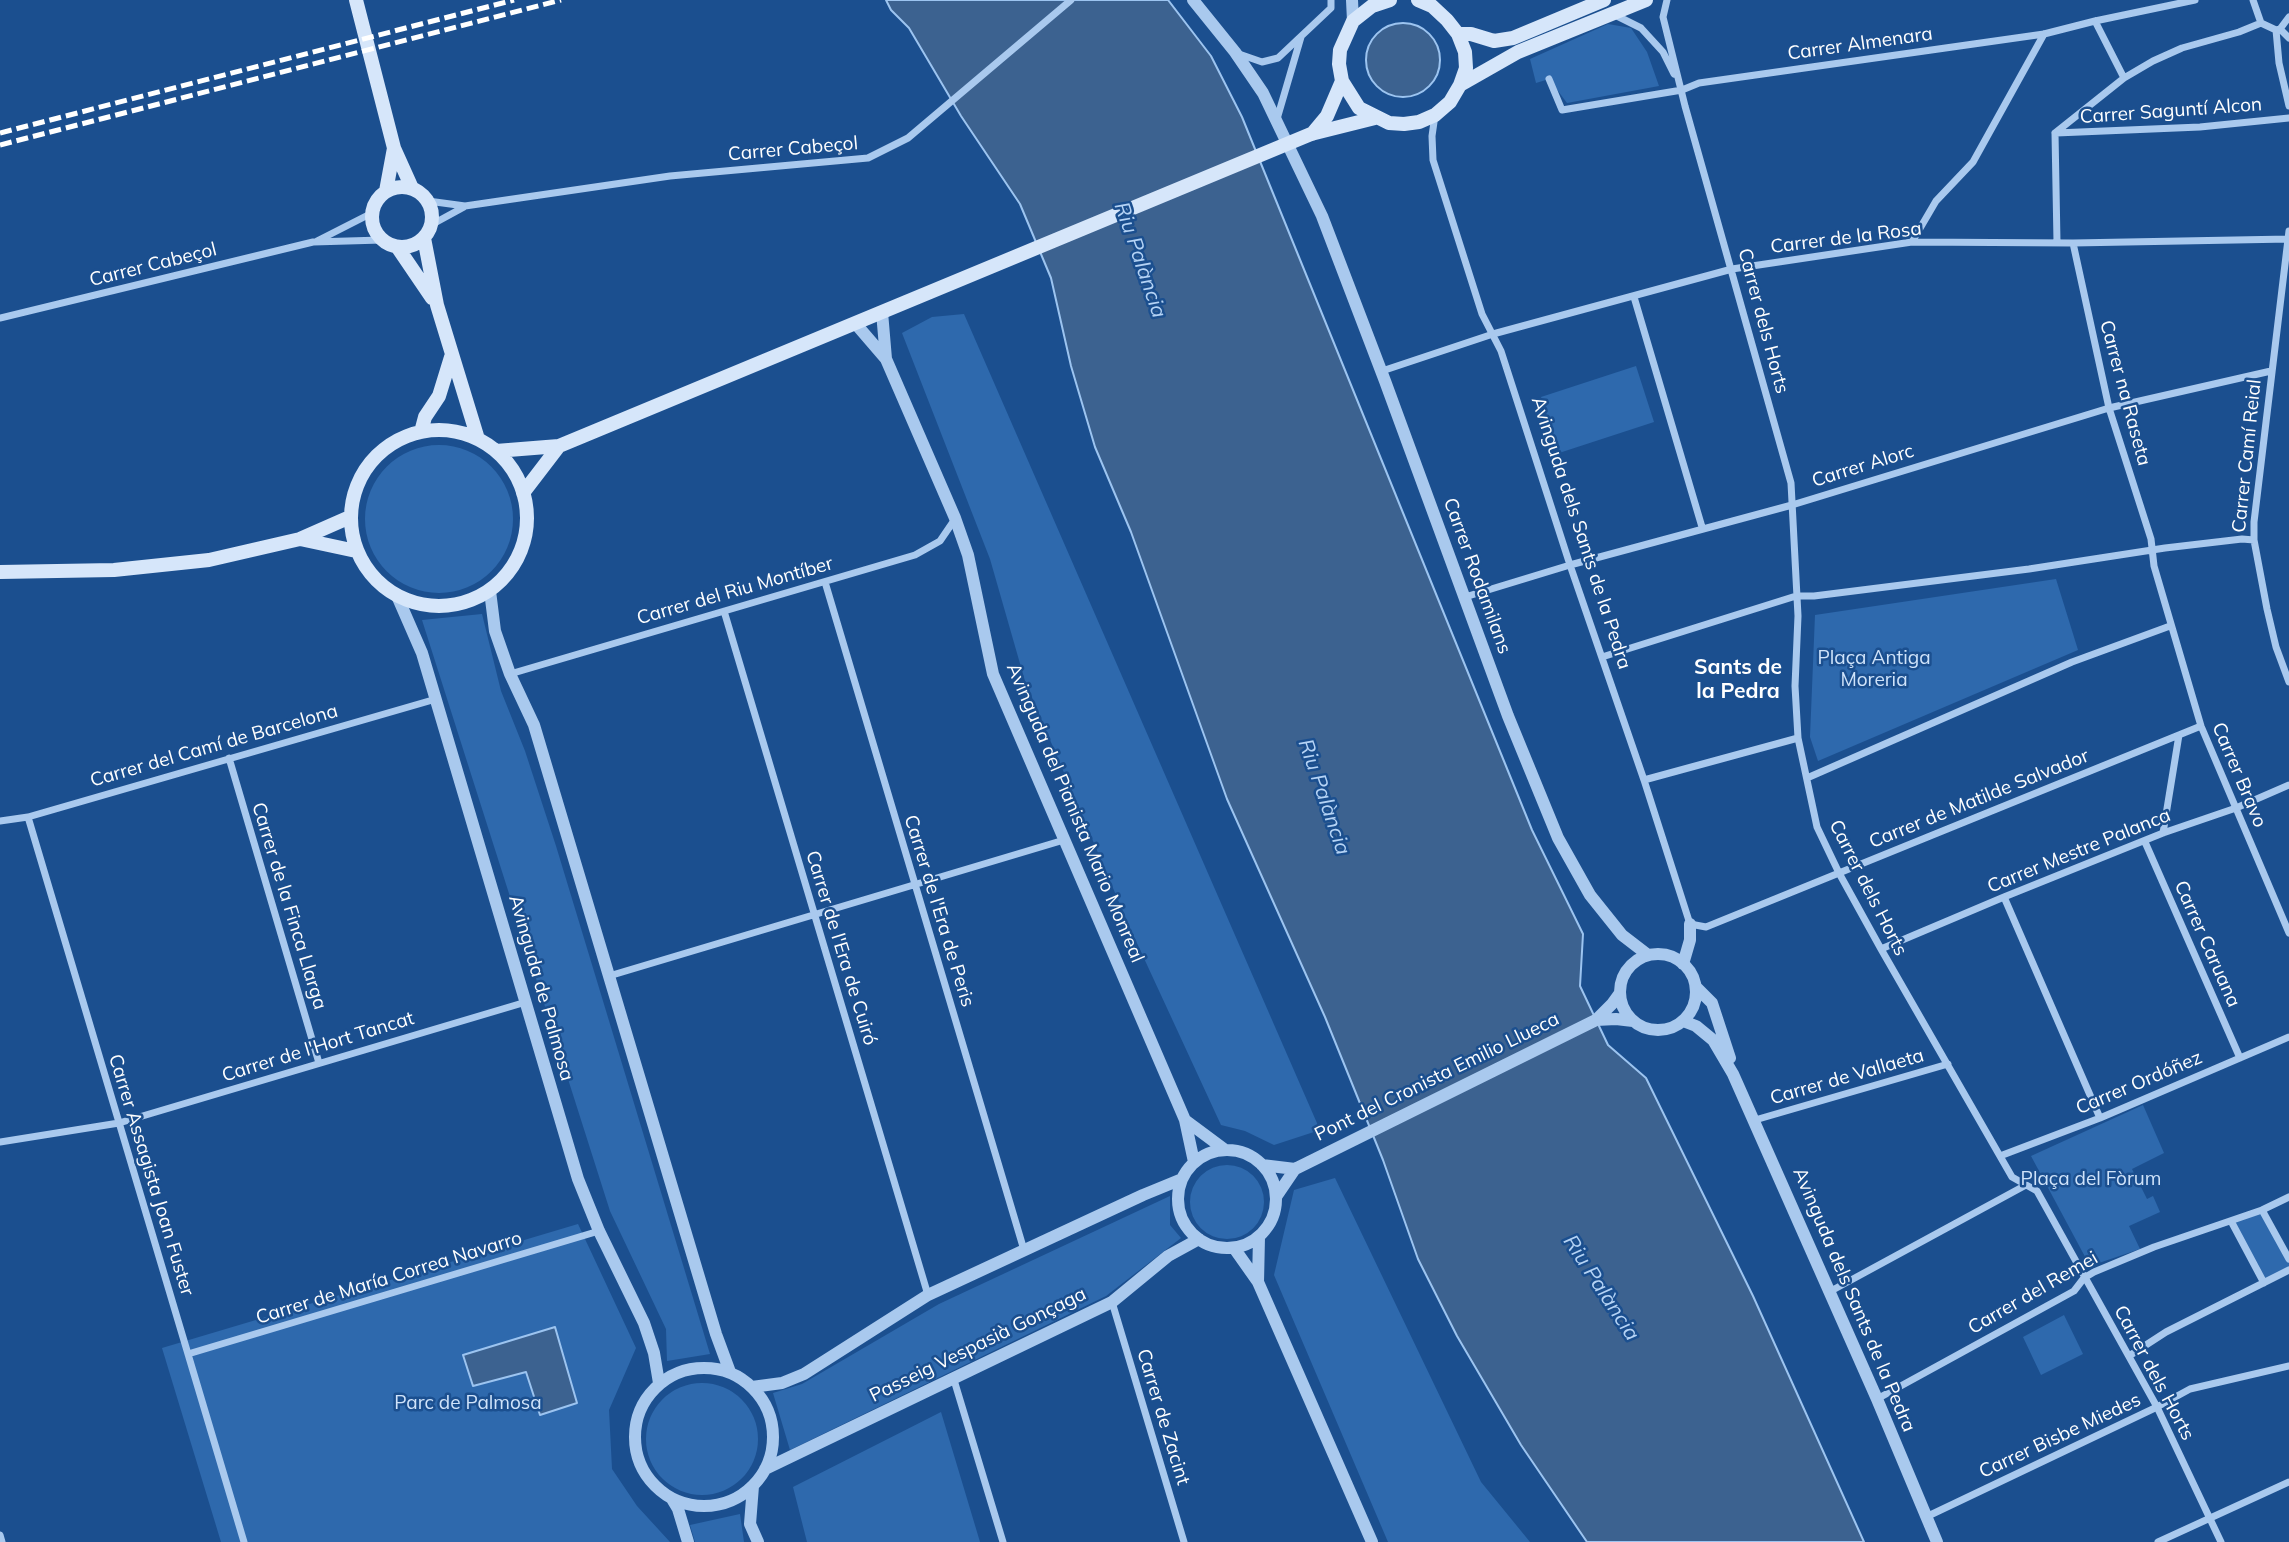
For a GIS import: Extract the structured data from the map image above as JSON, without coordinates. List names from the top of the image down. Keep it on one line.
{"streets":{"street":["Carrer Almenara","Carrer Saguntí Alcon","Carrer Cabeçol","Carrer de la Rosa","Carrer dels Horts","Carrer na Raseta","Carrer Camí Reial","Carrer Alorc","Avinguda dels Sants de la Pedra","Carrer Rodamilans","Carrer del Riu Montíber","Carrer del Camí de Barcelona","Carrer Bravo","Carrer de Matilde Salvador","Avinguda del Pianista Mario Monreal","Carrer Mestre Palanca","Carrer de la Finca Llarga","Carrer de l'Era de Peris","Carrer Caruana","Carrer de l'Era de Cuiró","Avinguda de Palmosa","Carrer de l'Hort Tancat","Pont del Cronista Emilio Llueca","Carrer de Vallaeta","Carrer Ordóñez","Carrer Assagista Joan Fuster","Carrer de María Correa Navarro","Carrer del Remei","Passeig Vespasià Gonçaga","Carrer de Zacint","Carrer Bisbe Miedes"]},"crossings":[["Carrer Almenara","Carrer dels Horts"],["Carrer de la Rosa","Carrer dels Horts"],["Carrer de la Rosa","Carrer na Raseta"],["Carrer de la Rosa","Carrer Camí Reial"],["Carrer de la Rosa","Avinguda dels Sants de la Pedra"],["Carrer de la Rosa","Carrer Rodamilans"],["Carrer dels Horts","Carrer Alorc"],["Carrer dels Horts","Carrer de Matilde Salvador"],["Carrer dels Horts","Carrer Mestre Palanca"],["Carrer dels Horts","Carrer de Vallaeta"],["Carrer dels Horts","Carrer Ordóñez"],["Carrer dels Horts","Carrer del Remei"],["Carrer dels Horts","Carrer Bisbe Miedes"],["Carrer na Raseta","Carrer Alorc"],["Carrer na Raseta","Carrer Bravo"],["Carrer Camí Reial","Carrer Alorc"],["Carrer Alorc","Avinguda dels Sants de la Pedra"],["Carrer Alorc","Carrer Rodamilans"],["Avinguda dels Sants de la Pedra","Carrer Rodamilans"],["Avinguda dels Sants de la Pedra","Carrer de Matilde Salvador"],["Avinguda dels Sants de la Pedra","Pont del Cronista Emilio Llueca"],["Avinguda dels Sants de la Pedra","Carrer de Vallaeta"],["Avinguda dels Sants de la Pedra","Carrer del Remei"],["Avinguda dels Sants de la Pedra","Carrer Bisbe Miedes"],["Carrer Rodamilans","Pont del Cronista Emilio Llueca"],["Carrer del Riu Montíber","Avinguda del Pianista Mario Monreal"],["Carrer del Riu Montíber","Carrer de l'Era de Peris"],["Carrer del Riu Montíber","Carrer de l'Era de Cuiró"],["Carrer del Camí de Barcelona","Carrer de la Finca Llarga"],["Carrer del Camí de Barcelona","Avinguda de Palmosa"],["Carrer del Camí de Barcelona","Carrer Assagista Joan Fuster"],["Carrer Bravo","Carrer de Matilde Salvador"],["Carrer Bravo","Carrer Mestre Palanca"],["Avinguda del Pianista Mario Monreal","Pont del Cronista Emilio Llueca"],["Avinguda del Pianista Mario Monreal","Passeig Vespasià Gonçaga"],["Carrer Mestre Palanca","Carrer Caruana"],["Carrer de la Finca Llarga","Carrer de l'Hort Tancat"],["Carrer Caruana","Carrer Ordóñez"],["Avinguda de Palmosa","Carrer de l'Hort Tancat"],["Avinguda de Palmosa","Carrer de María Correa Navarro"],["Avinguda de Palmosa","Passeig Vespasià Gonçaga"],["Carrer de l'Hort Tancat","Carrer Assagista Joan Fuster"],["Pont del Cronista Emilio Llueca","Passeig Vespasià Gonçaga"],["Carrer Assagista Joan Fuster","Carrer de María Correa Navarro"],["Passeig Vespasià Gonçaga","Carrer de Zacint"]],"districts":["Sants de la Pedra"],"water":["Riu Palància"],"parks":["Plaça Antiga Moreria","Plaça del Fòrum","Parc de Palmosa"]}
